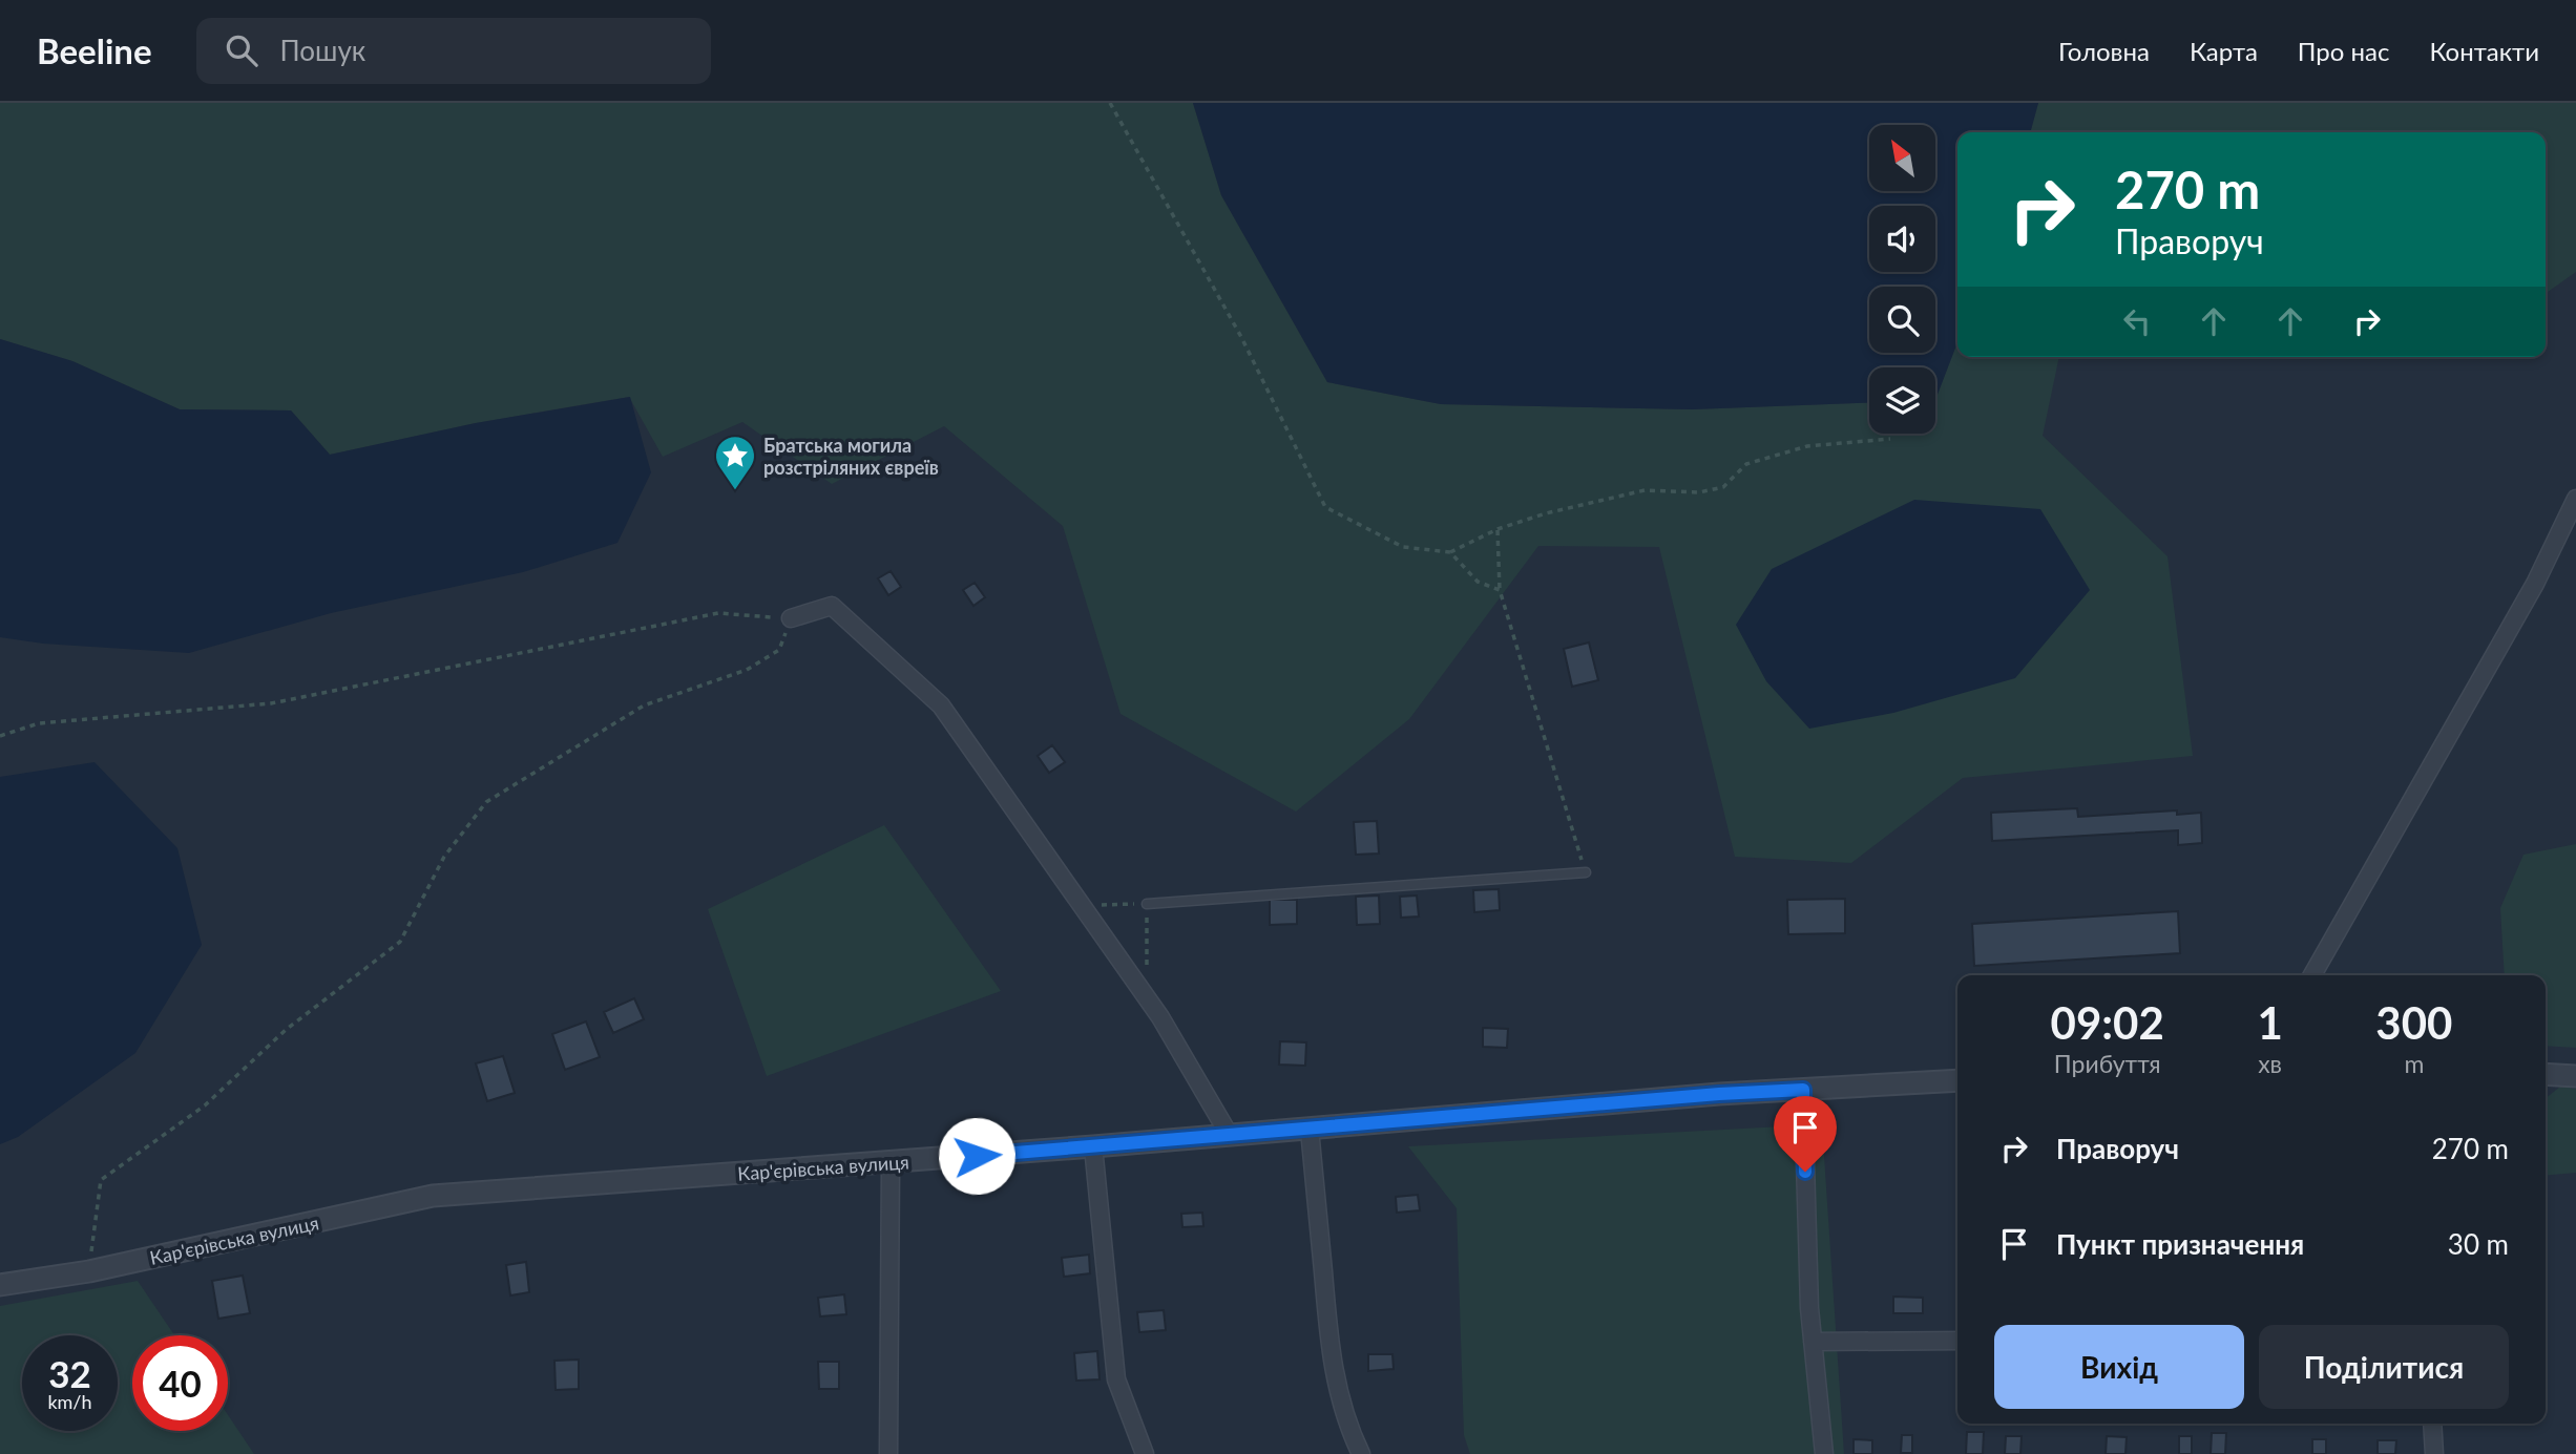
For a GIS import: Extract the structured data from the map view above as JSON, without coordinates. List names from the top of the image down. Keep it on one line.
{"streets":{"street":["Кар'єрівська вулиця"]},"places":{"place":["Братська могила розстріляних євреїв"]},"north":"top left","page":{"header":"Beeline","search":"Пошук","nav":["Головна","Карта","Про нас","Контакти"],"turn":["270 m","Праворуч"],"eta":["09:02","Прибуття","1","хв","300","m"],"list":[{"name":"Праворуч","value":"270 m"},{"name":"Пункт призначення","value":"30 m"}],"buttons":["Вихід","Поділитися"],"speed":"32 km/h","limit":"40"}}
